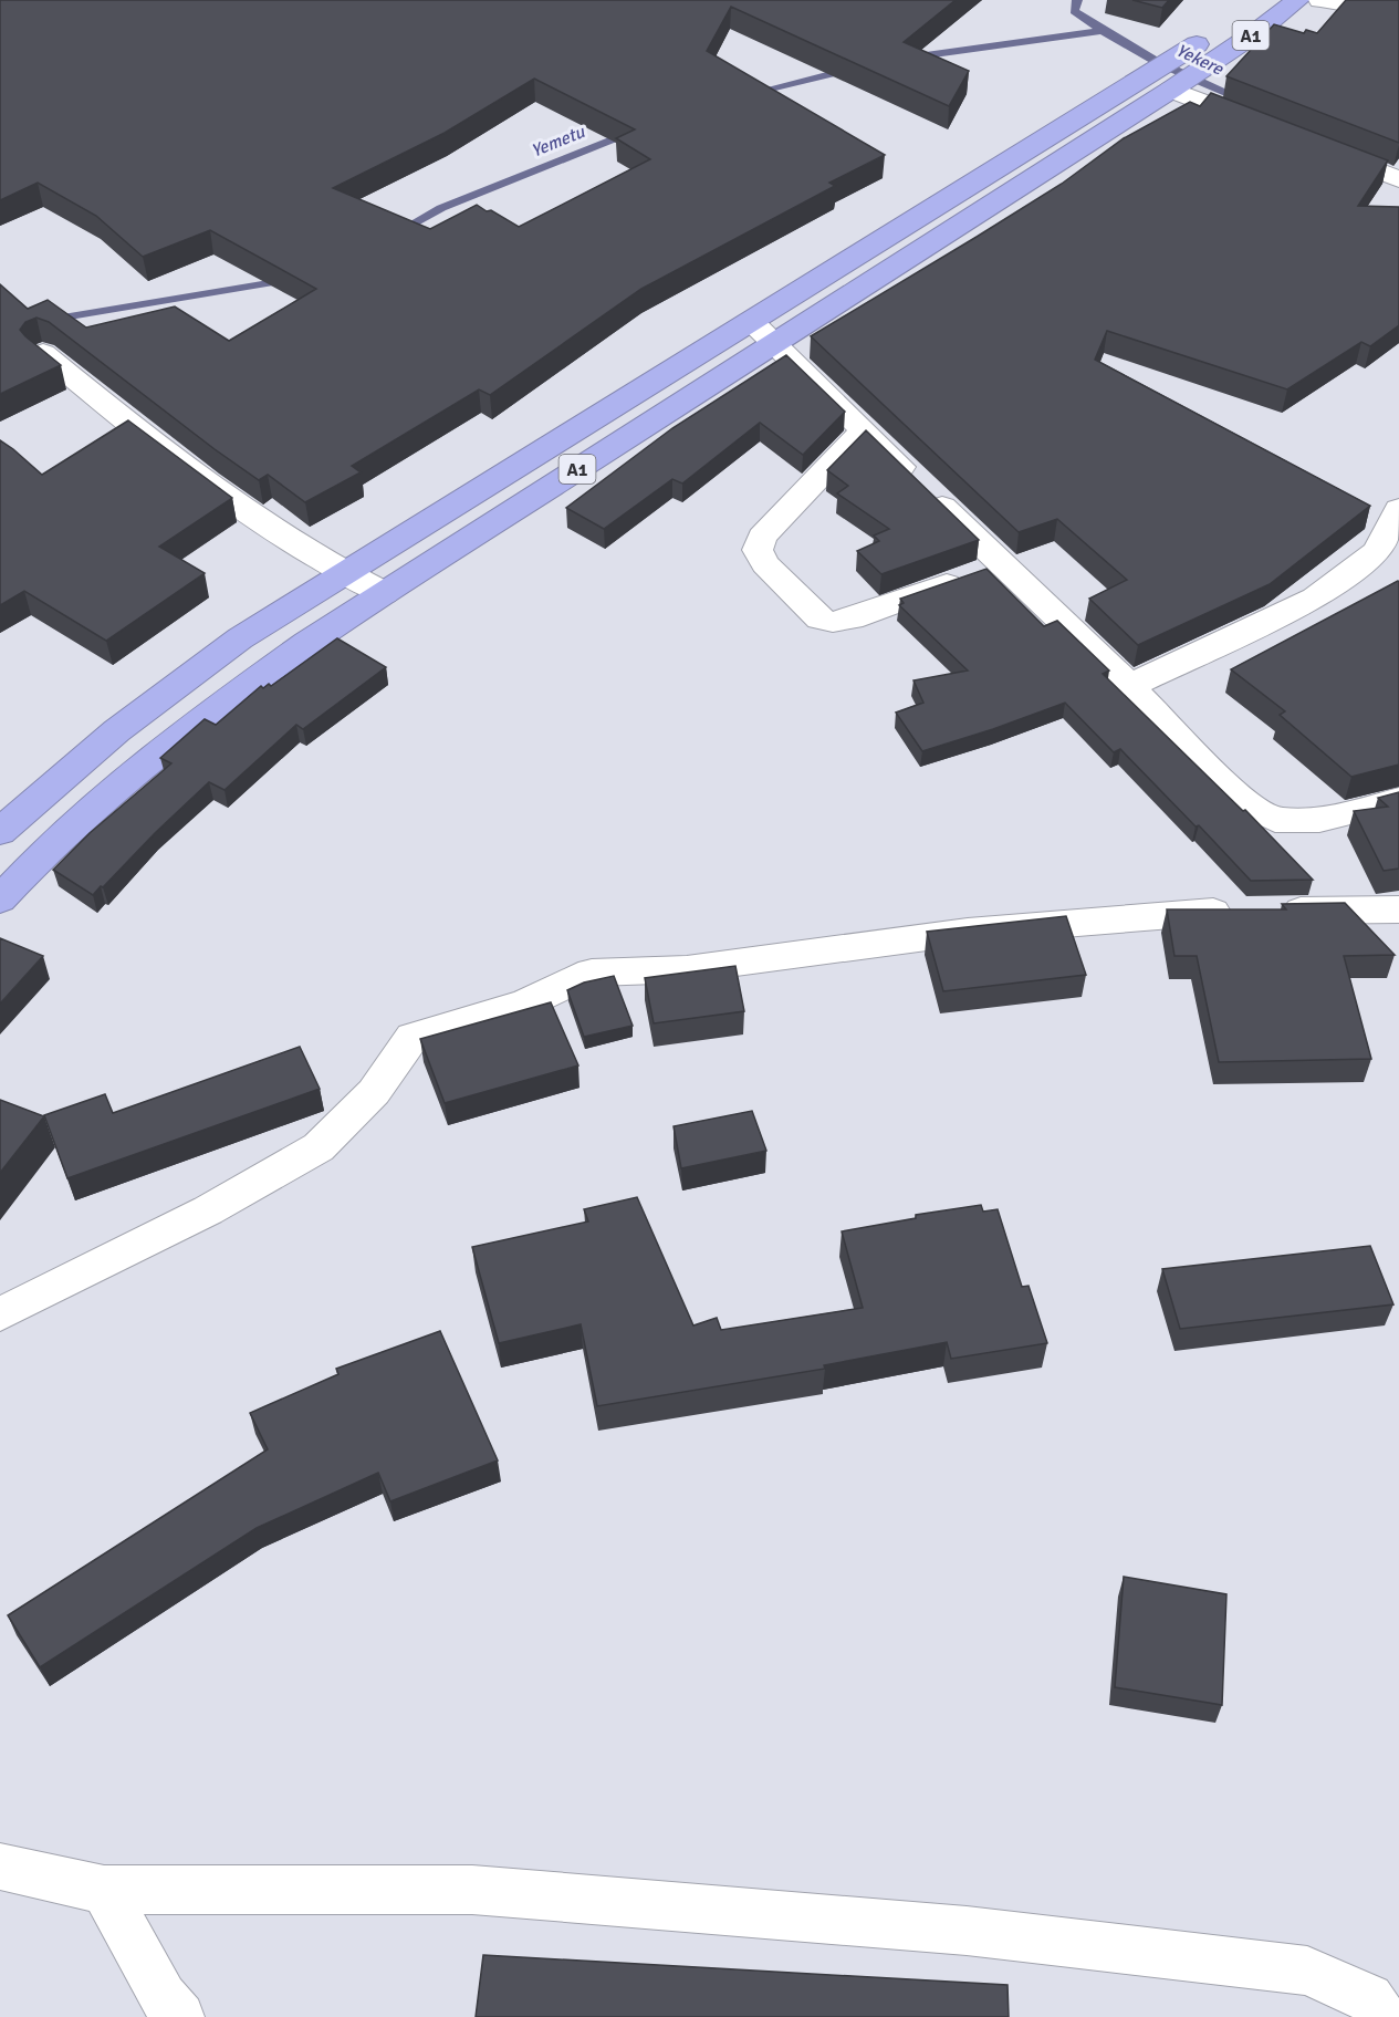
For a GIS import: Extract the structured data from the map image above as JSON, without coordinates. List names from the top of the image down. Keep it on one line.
{"streets":{"highway":["A1"]},"water":["Yekere","Yemetu"]}
